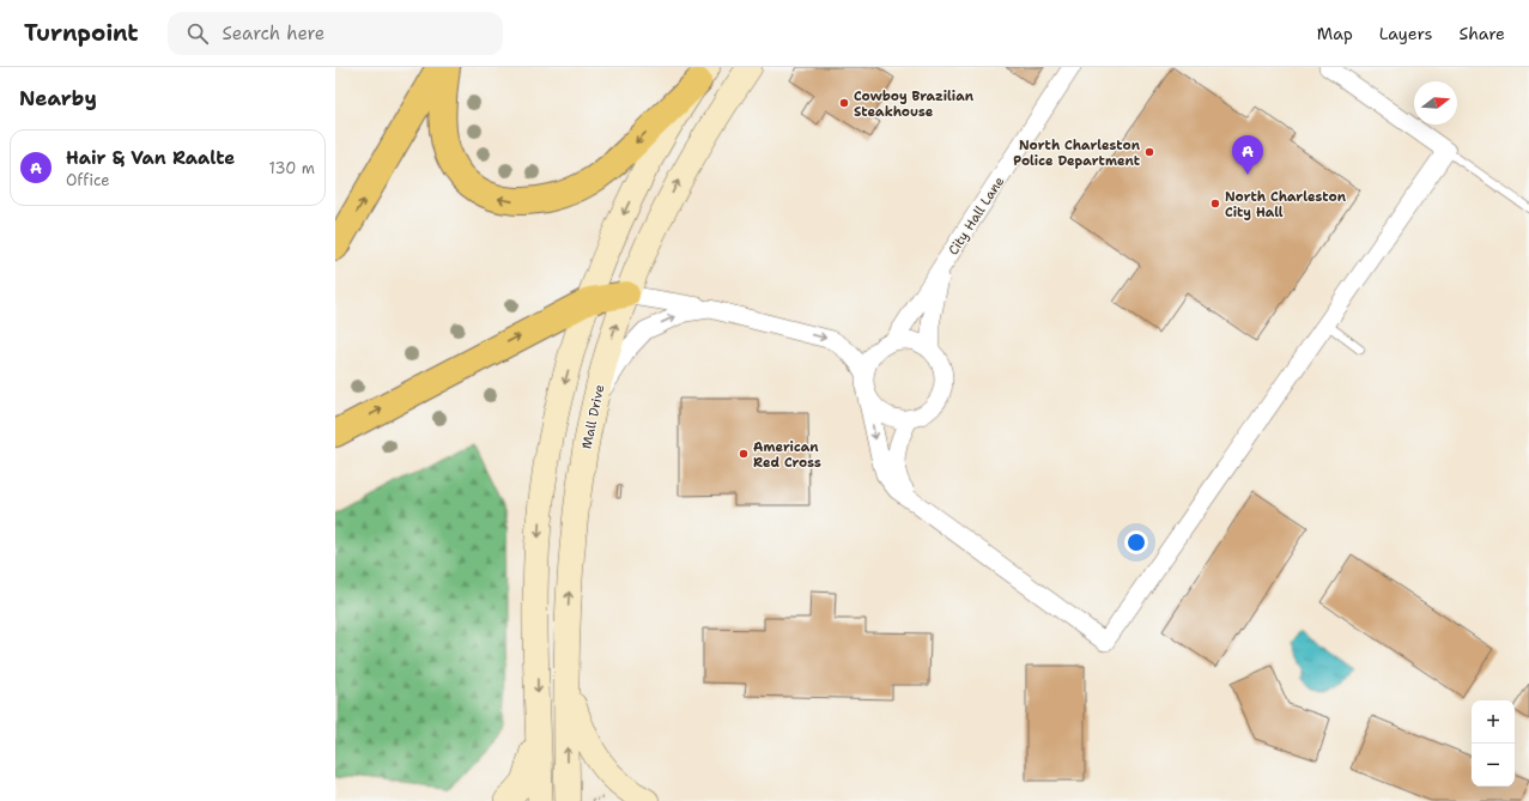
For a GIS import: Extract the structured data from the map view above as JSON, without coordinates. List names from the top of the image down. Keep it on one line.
{"streets":{"street":["City Hall Lane","Mall Drive"]},"places":["Cowboy Brazilian Steakhouse","North Charleston Police Department","North Charleston City Hall","American Red Cross"],"north":"right","page":{"header":"Turnpoint","search":"Search here","nav":["Map","Layers","Share"],"heading":"Nearby","list":[{"mark":"A","name":"Hair & Van Raalte","note":"Office","value":"130 m"}],"pins":"A","map_buttons":["+","−"]}}
